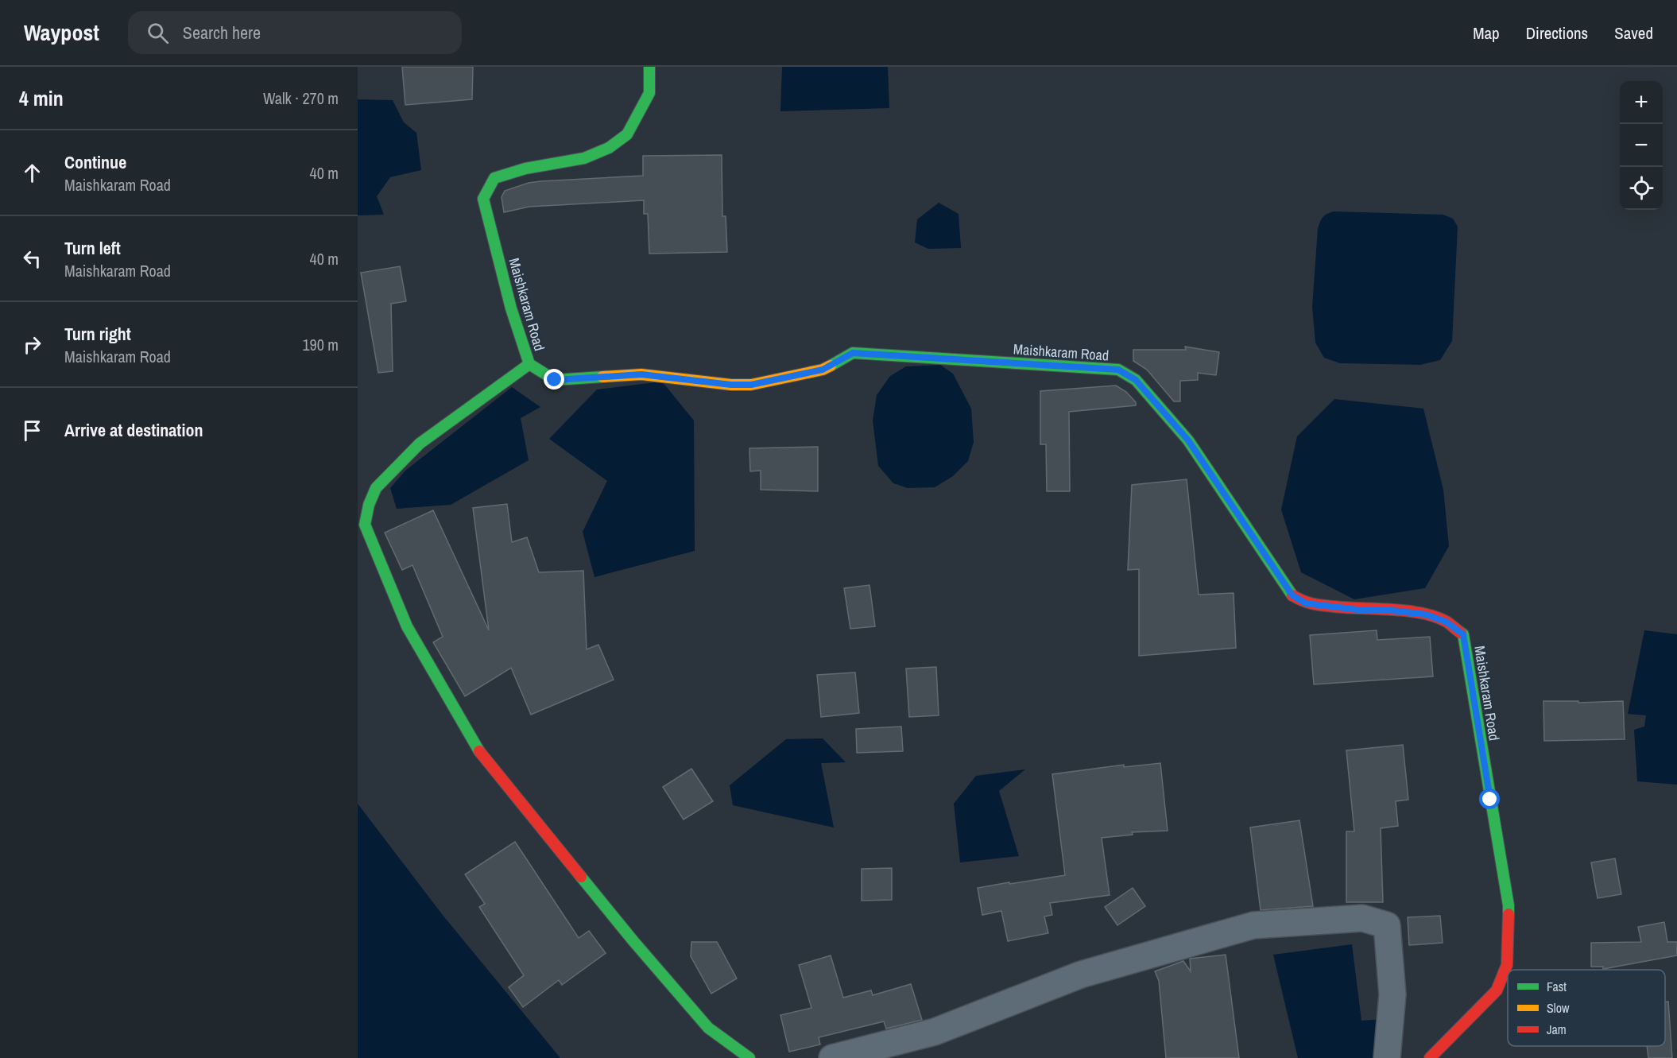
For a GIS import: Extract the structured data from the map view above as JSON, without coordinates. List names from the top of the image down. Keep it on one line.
{"streets":{"street":["Maishkaram Road"]},"legend":["Fast","Slow","Jam"],"page":{"header":"Waypost","search":"Search here","nav":["Map","Directions","Saved"],"heading":["4 min","Walk · 270 m"],"map_buttons":["+","−"],"list":[["Continue","Maishkaram Road","40 m"],["Turn left","Maishkaram Road","40 m"],["Turn right","Maishkaram Road","190 m"],"Arrive at destination"]}}
